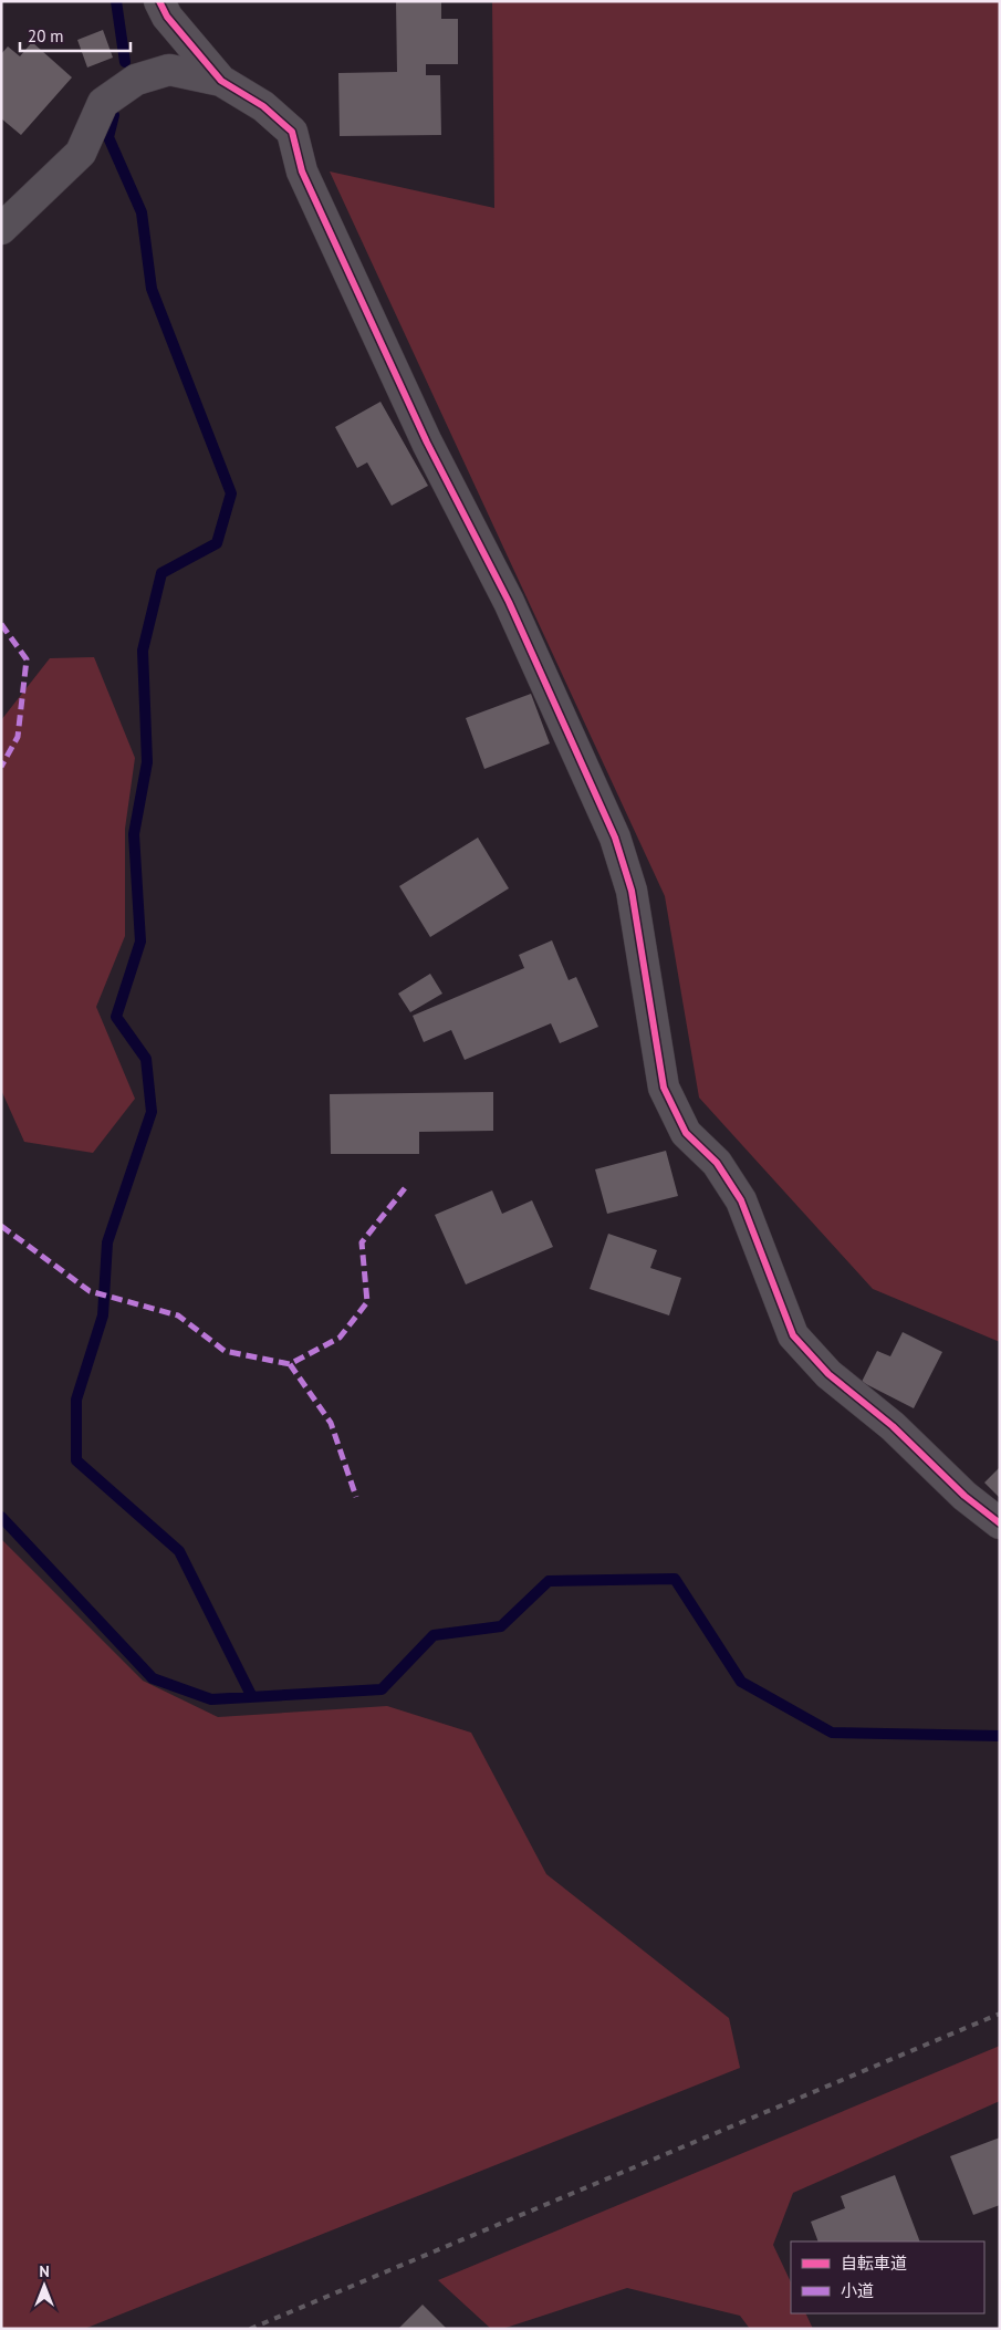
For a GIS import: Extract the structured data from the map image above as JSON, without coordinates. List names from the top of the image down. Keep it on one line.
{"legend":["自転車道","小道"],"scale_bar":"20 m","north":"top"}
